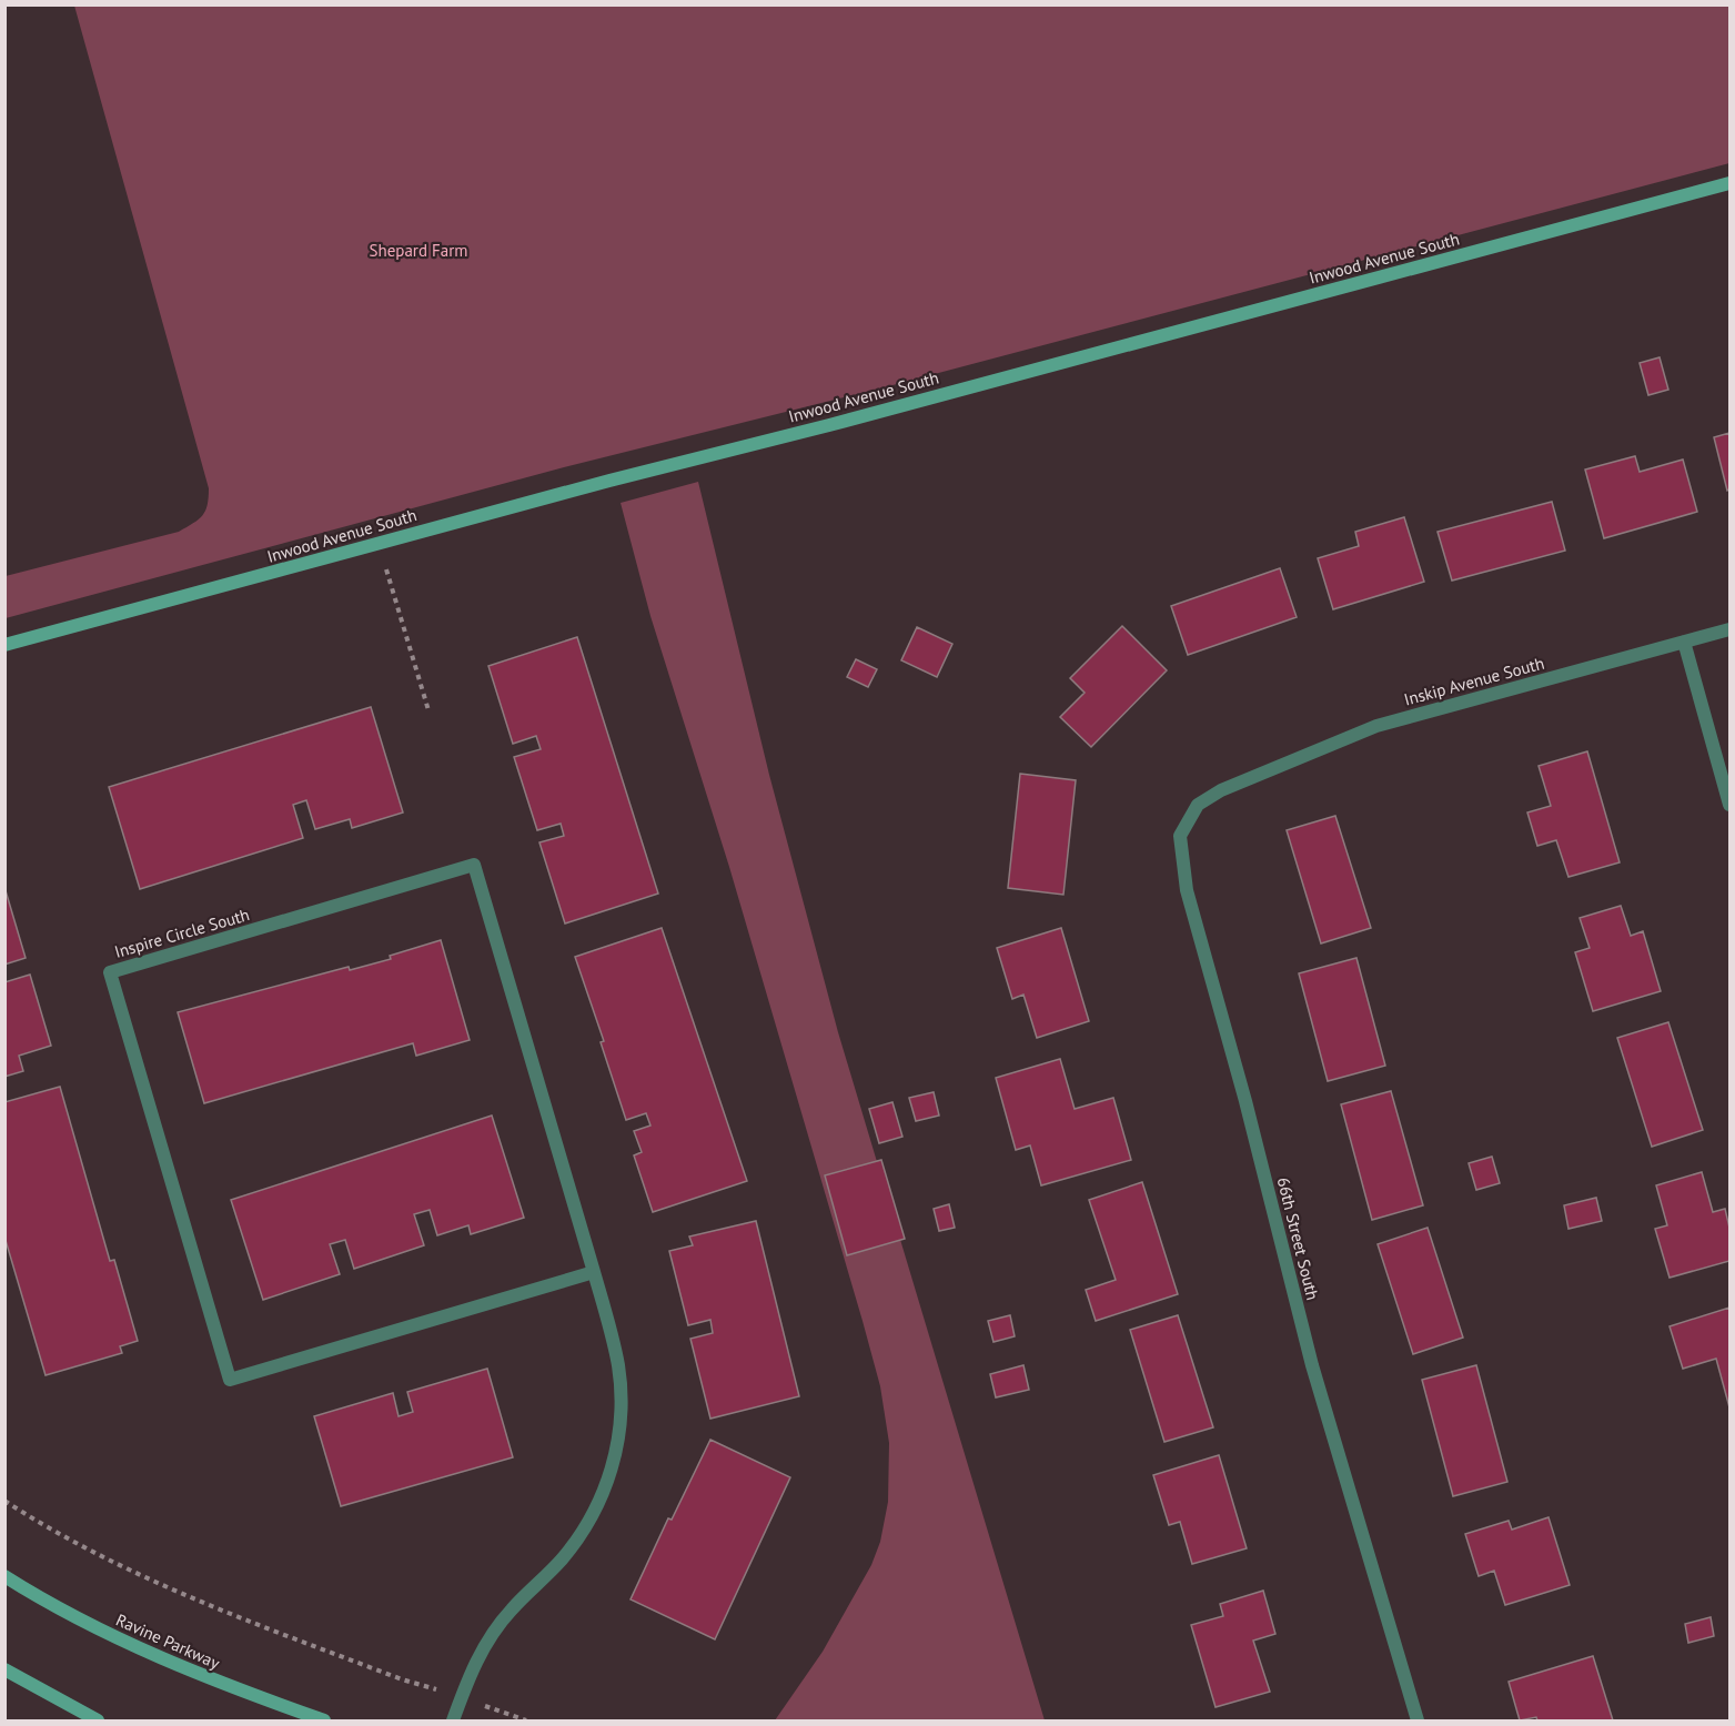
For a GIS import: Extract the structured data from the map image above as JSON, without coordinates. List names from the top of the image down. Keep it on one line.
{"streets":{"street":["Inwood Avenue South","Inskip Avenue South","Inspire Circle South","66th Street South","Ravine Parkway"]},"crossings":[["Inskip Avenue South","66th Street South"]],"parks":["Shepard Farm"]}
